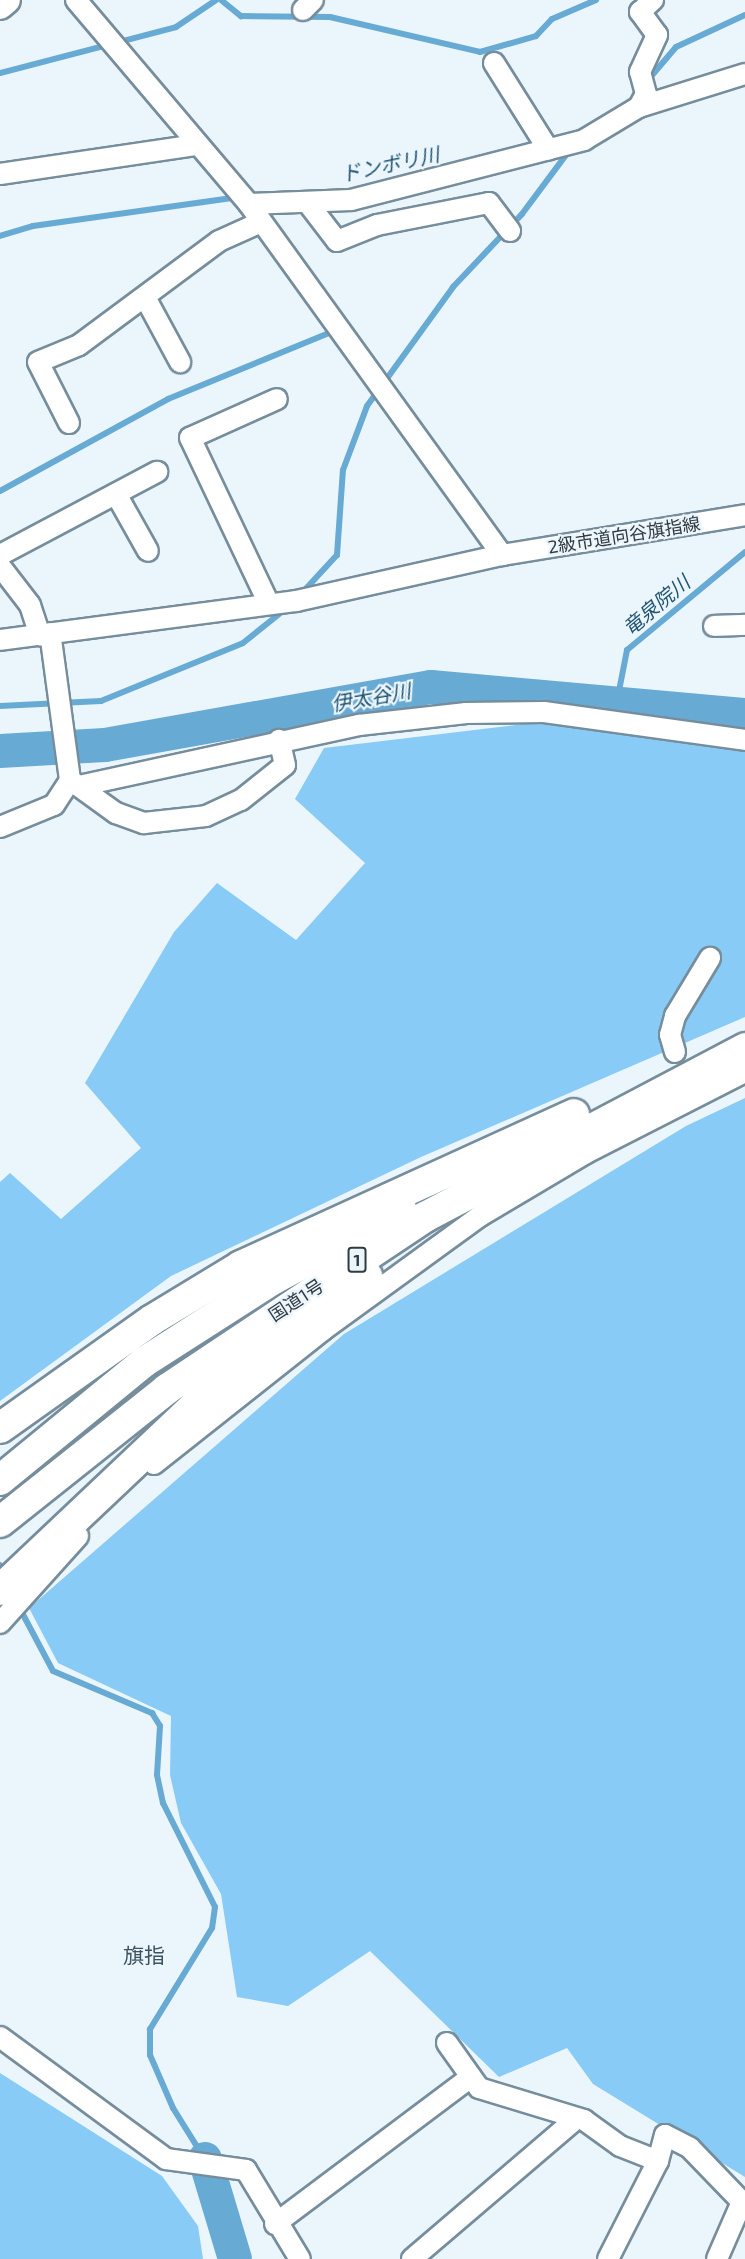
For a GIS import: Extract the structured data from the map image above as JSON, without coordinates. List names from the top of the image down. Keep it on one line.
{"streets":{"highway":["1","国道1号"],"street":["2級市道向谷旗指線"]},"districts":["旗指"],"water":["ドンボリ川","竜泉院川","伊太谷川"]}
